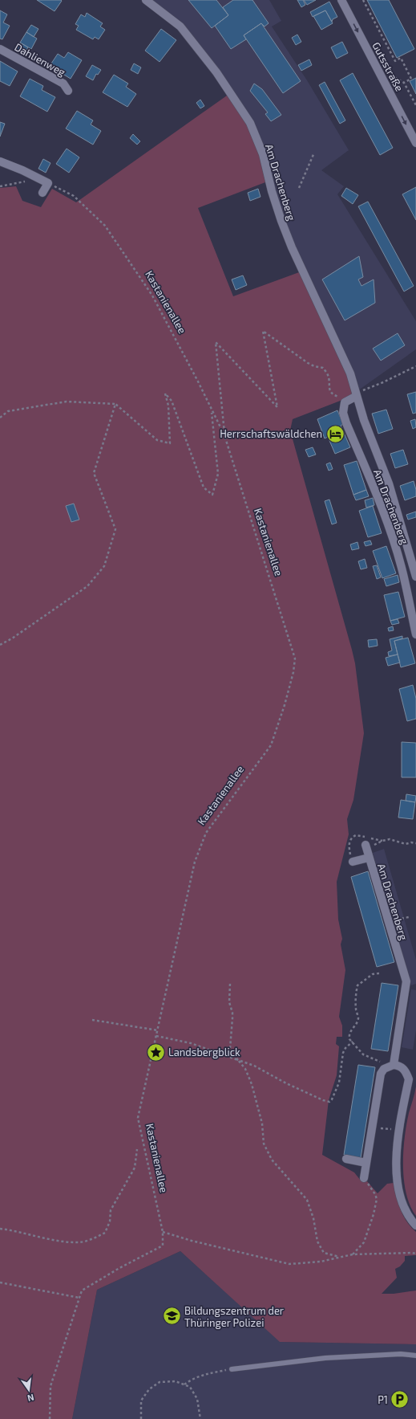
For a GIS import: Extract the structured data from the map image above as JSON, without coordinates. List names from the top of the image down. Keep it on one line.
{"streets":{"street":["Dahlienweg","Gutsstraße","Am Drachenberg"],"path":["Kastanienallee"]},"one_way":["Gutsstraße"],"places":{"hotel":["Herrschaftswäldchen"],"place":["Landsbergblick"],"school or university":["Bildungszentrum der Thüringer Polizei"],"parking":["P1"]},"north":"bottom"}
